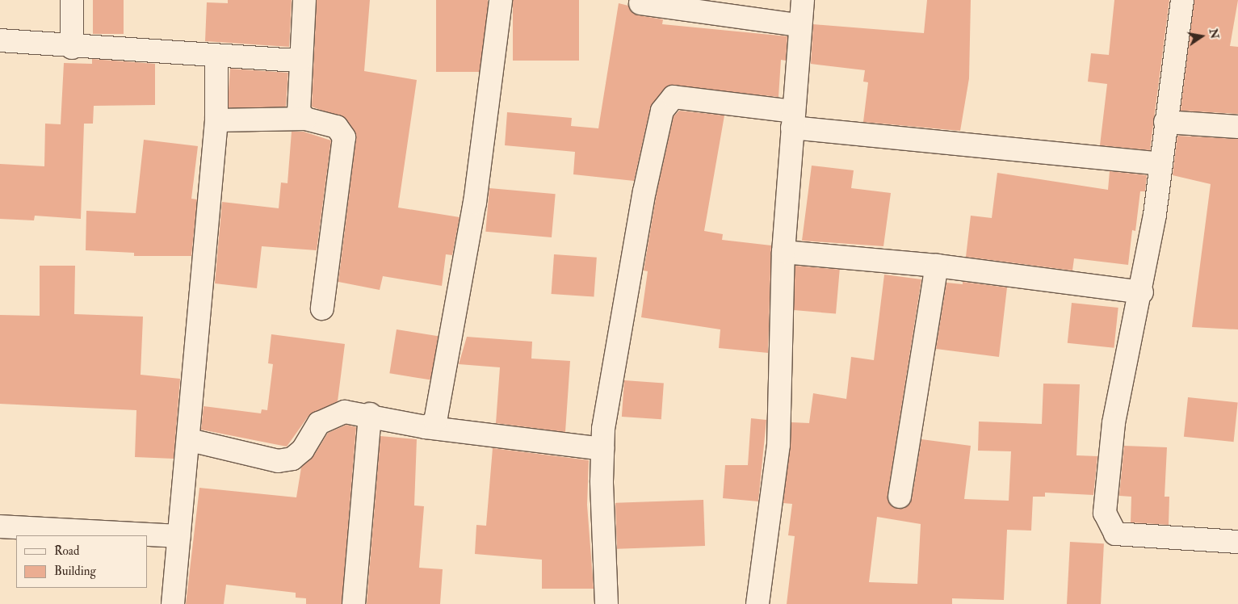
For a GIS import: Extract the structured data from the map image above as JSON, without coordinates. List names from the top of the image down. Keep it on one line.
{"legend":["Road","Building"],"north":"right"}
